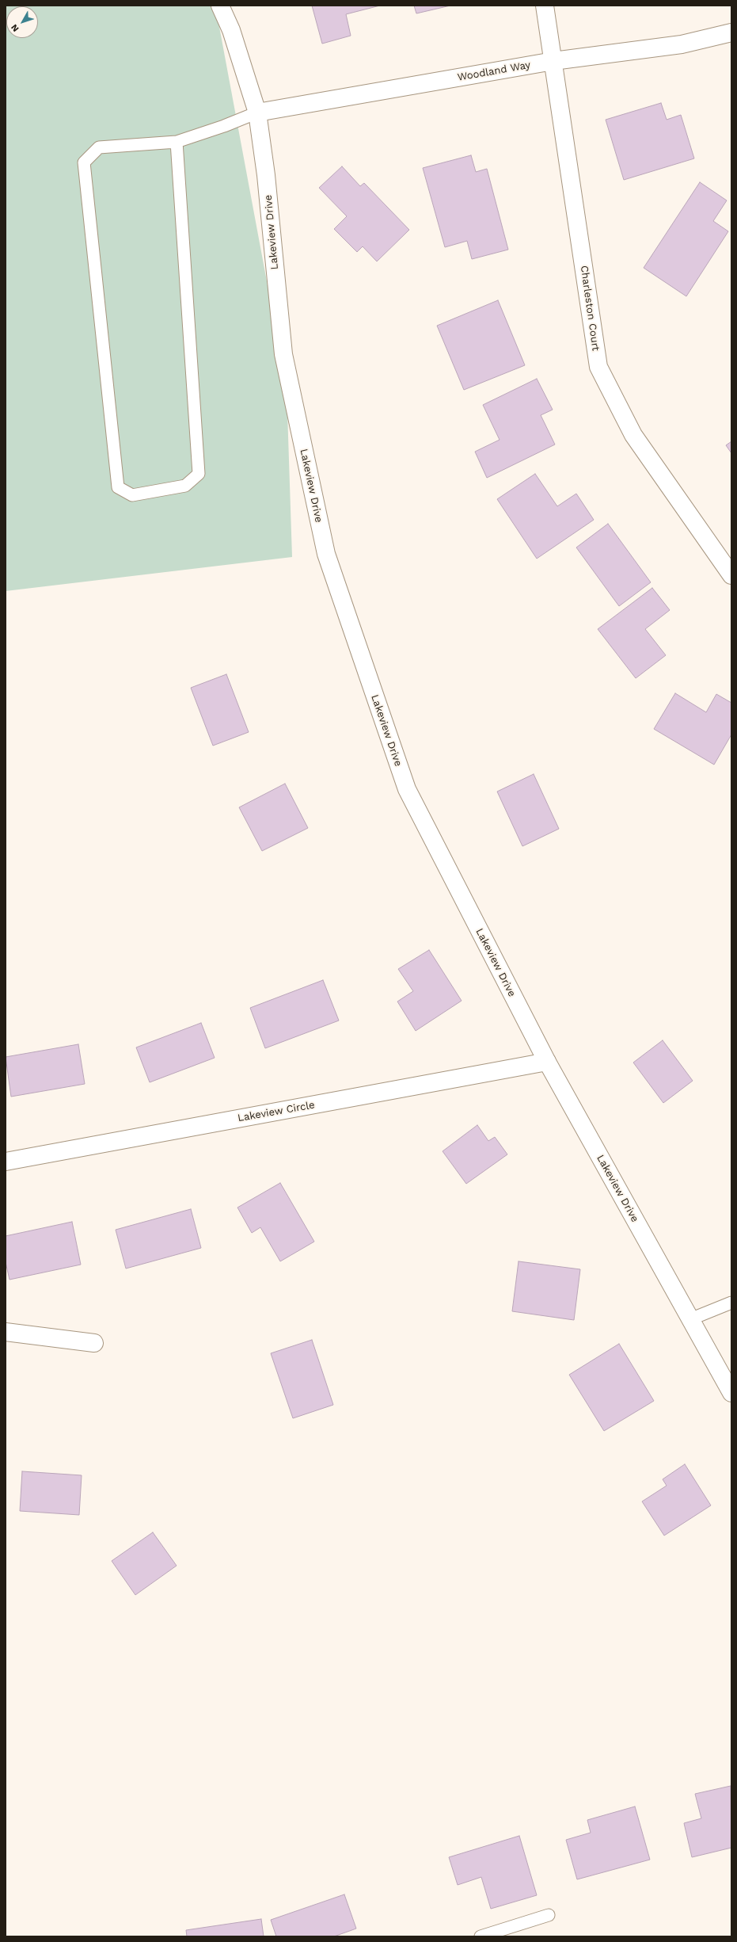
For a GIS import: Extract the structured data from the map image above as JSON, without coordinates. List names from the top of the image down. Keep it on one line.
{"streets":{"street":["Woodland Way","Lakeview Drive","Charleston Court","Lakeview Circle"]},"crossings":[["Woodland Way","Lakeview Drive"],["Woodland Way","Charleston Court"],["Lakeview Drive","Lakeview Circle"]],"north":"bottom left"}
